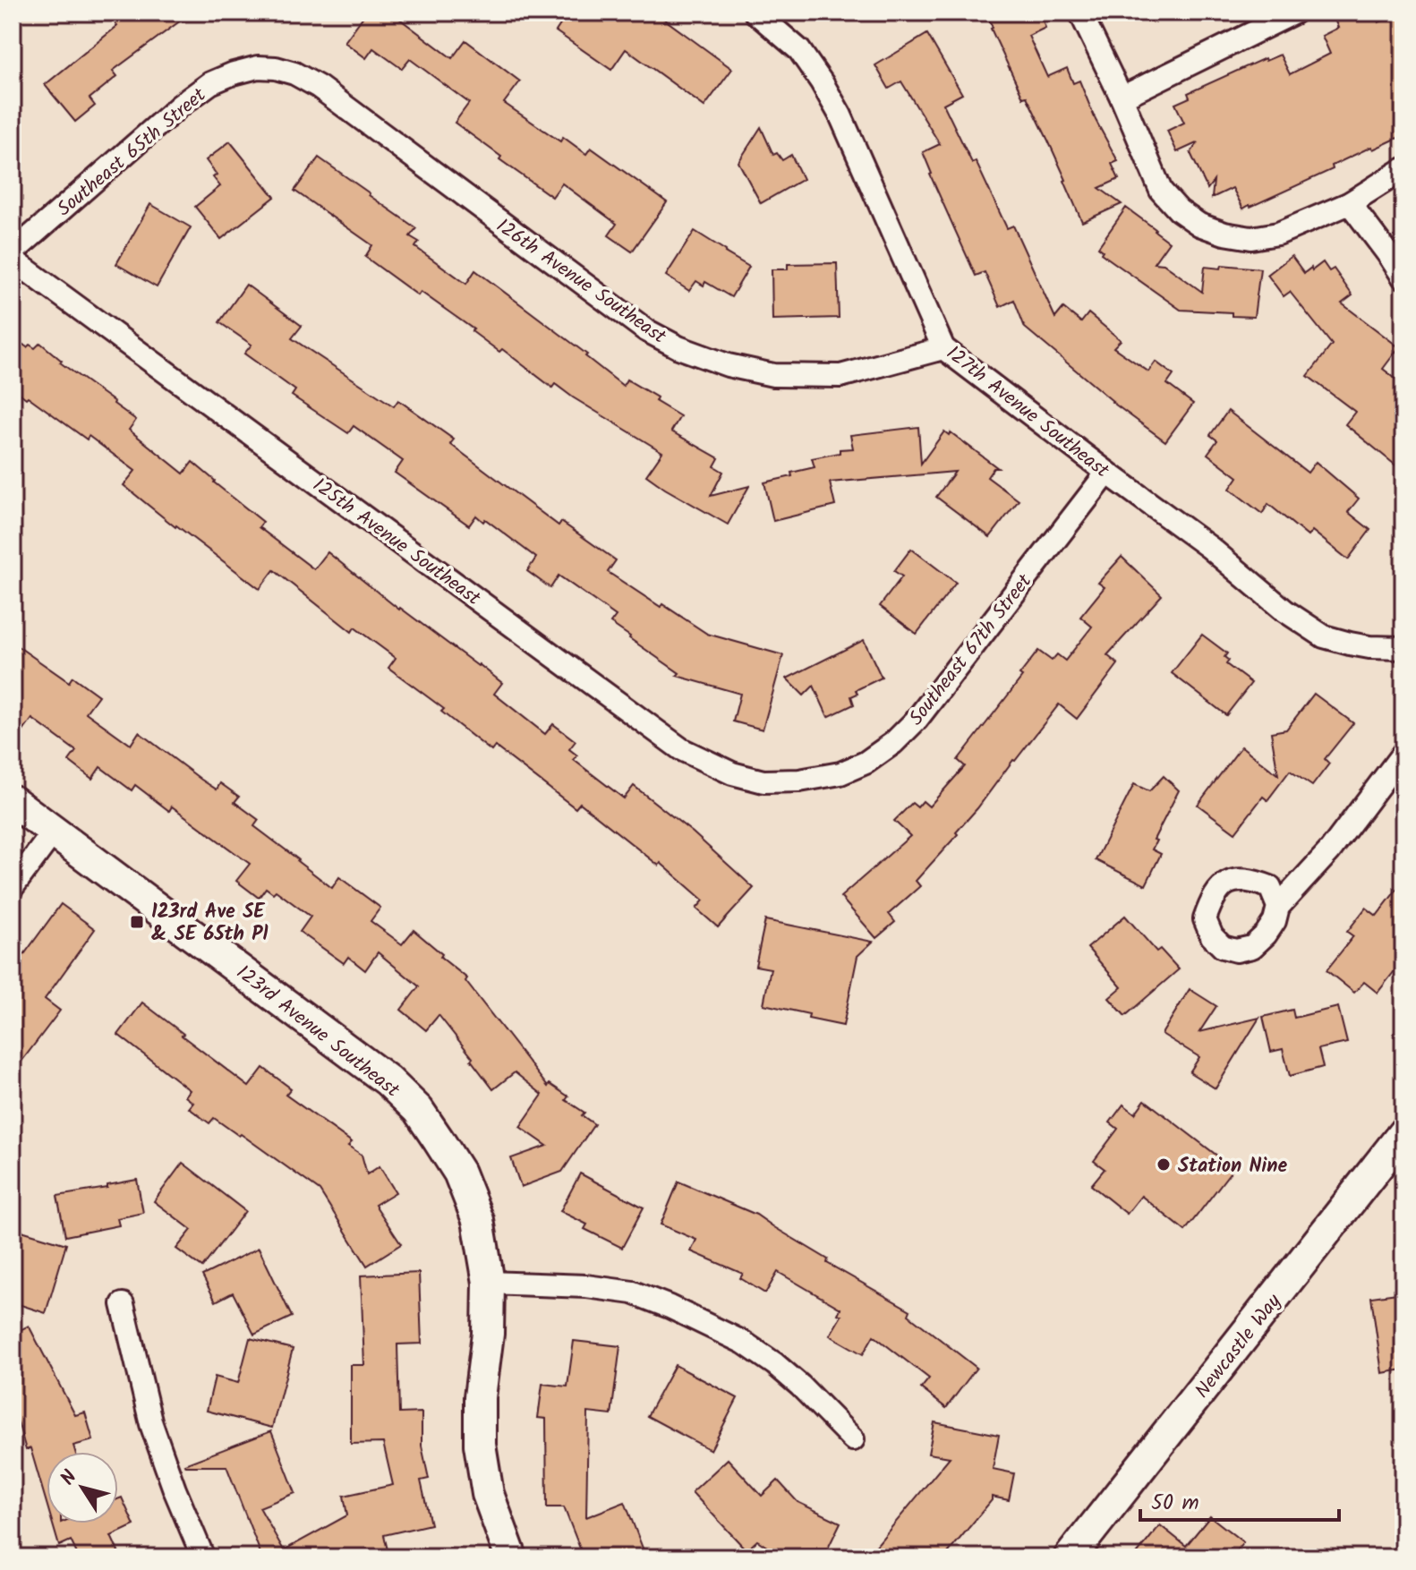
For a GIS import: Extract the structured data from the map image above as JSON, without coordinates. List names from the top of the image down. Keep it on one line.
{"streets":{"street":["Southeast 65th Street","126th Avenue Southeast","127th Avenue Southeast","125th Avenue Southeast","Southeast 67th Street","123rd Avenue Southeast","Newcastle Way"]},"crossings":[["Southeast 65th Street","126th Avenue Southeast"],["126th Avenue Southeast","127th Avenue Southeast"],["127th Avenue Southeast","Southeast 67th Street"],["125th Avenue Southeast","Southeast 67th Street"]],"places":{"transit":["123rd Ave SE & SE 65th Pl"],"other":["Station Nine"]},"scale_bar":"50 m","north":"top left"}
